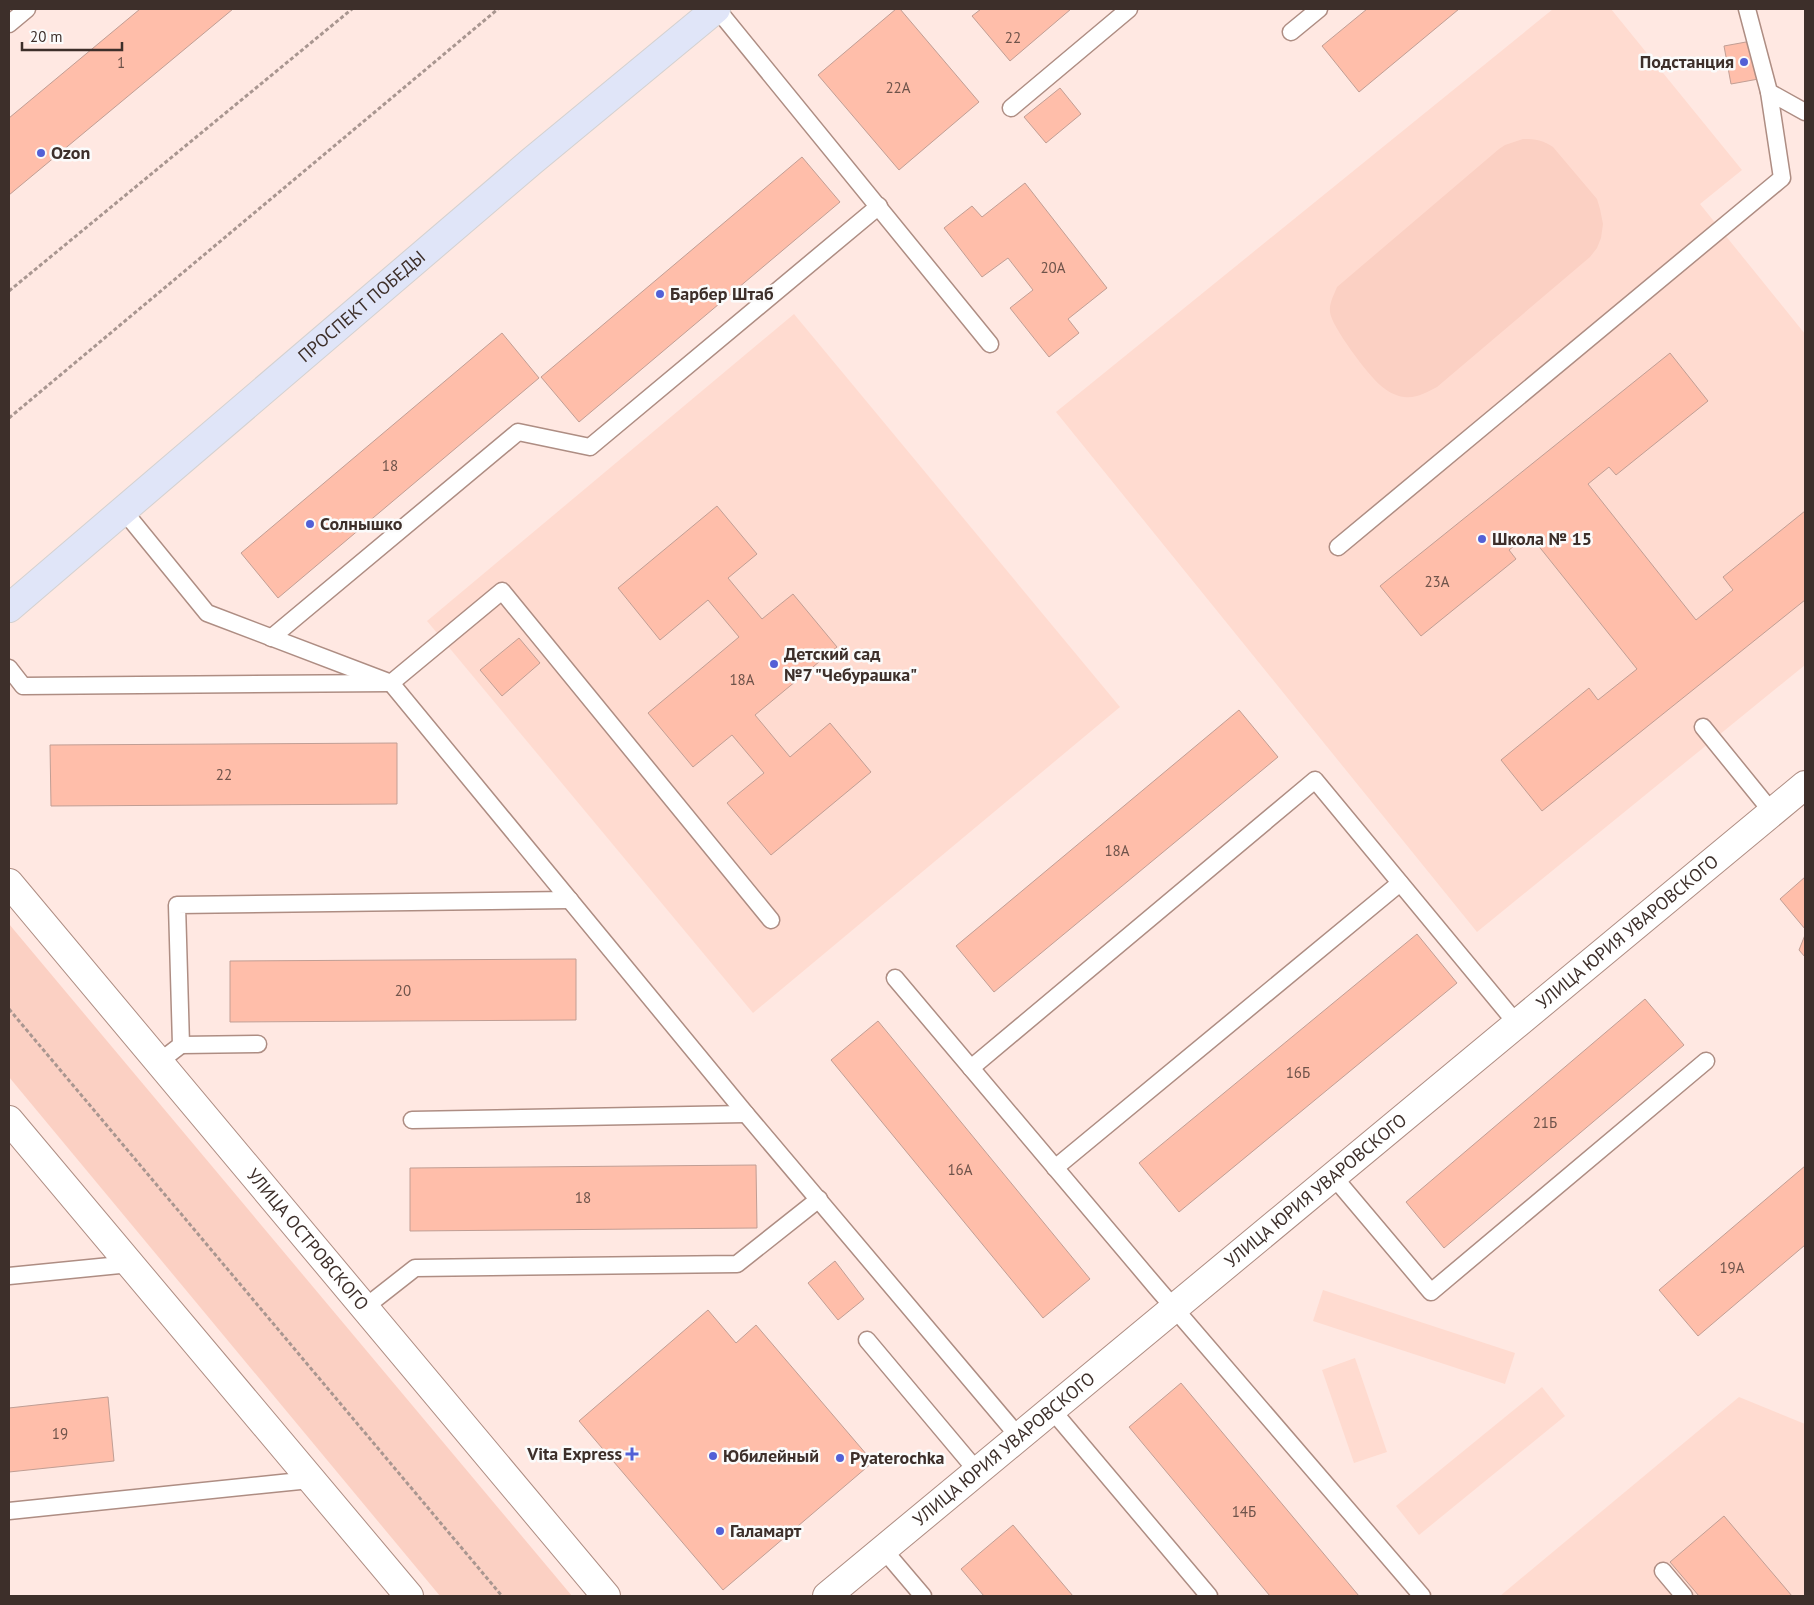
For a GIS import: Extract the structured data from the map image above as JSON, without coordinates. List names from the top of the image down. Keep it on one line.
{"streets":{"main road":["ПРОСПЕКТ ПОБЕДЫ","УЛИЦА ЮРИЯ УВАРОВСКОГО","УЛИЦА ОСТРОВСКОГО"]},"places":{"other":["Подстанция","Ozon","Барбер Штаб","Солнышко","Школа № 15","Детский сад №7 \"Чебурашка\"","Юбилейный","Pyaterochka","Галамарт"],"health":["Vita Express"]},"house_numbers":["22","1","22А","20А","18","23А","18А","22","18А","20","16Б","21Б","16А","18","19А","19","14Б"],"scale_bar":"20 m"}
